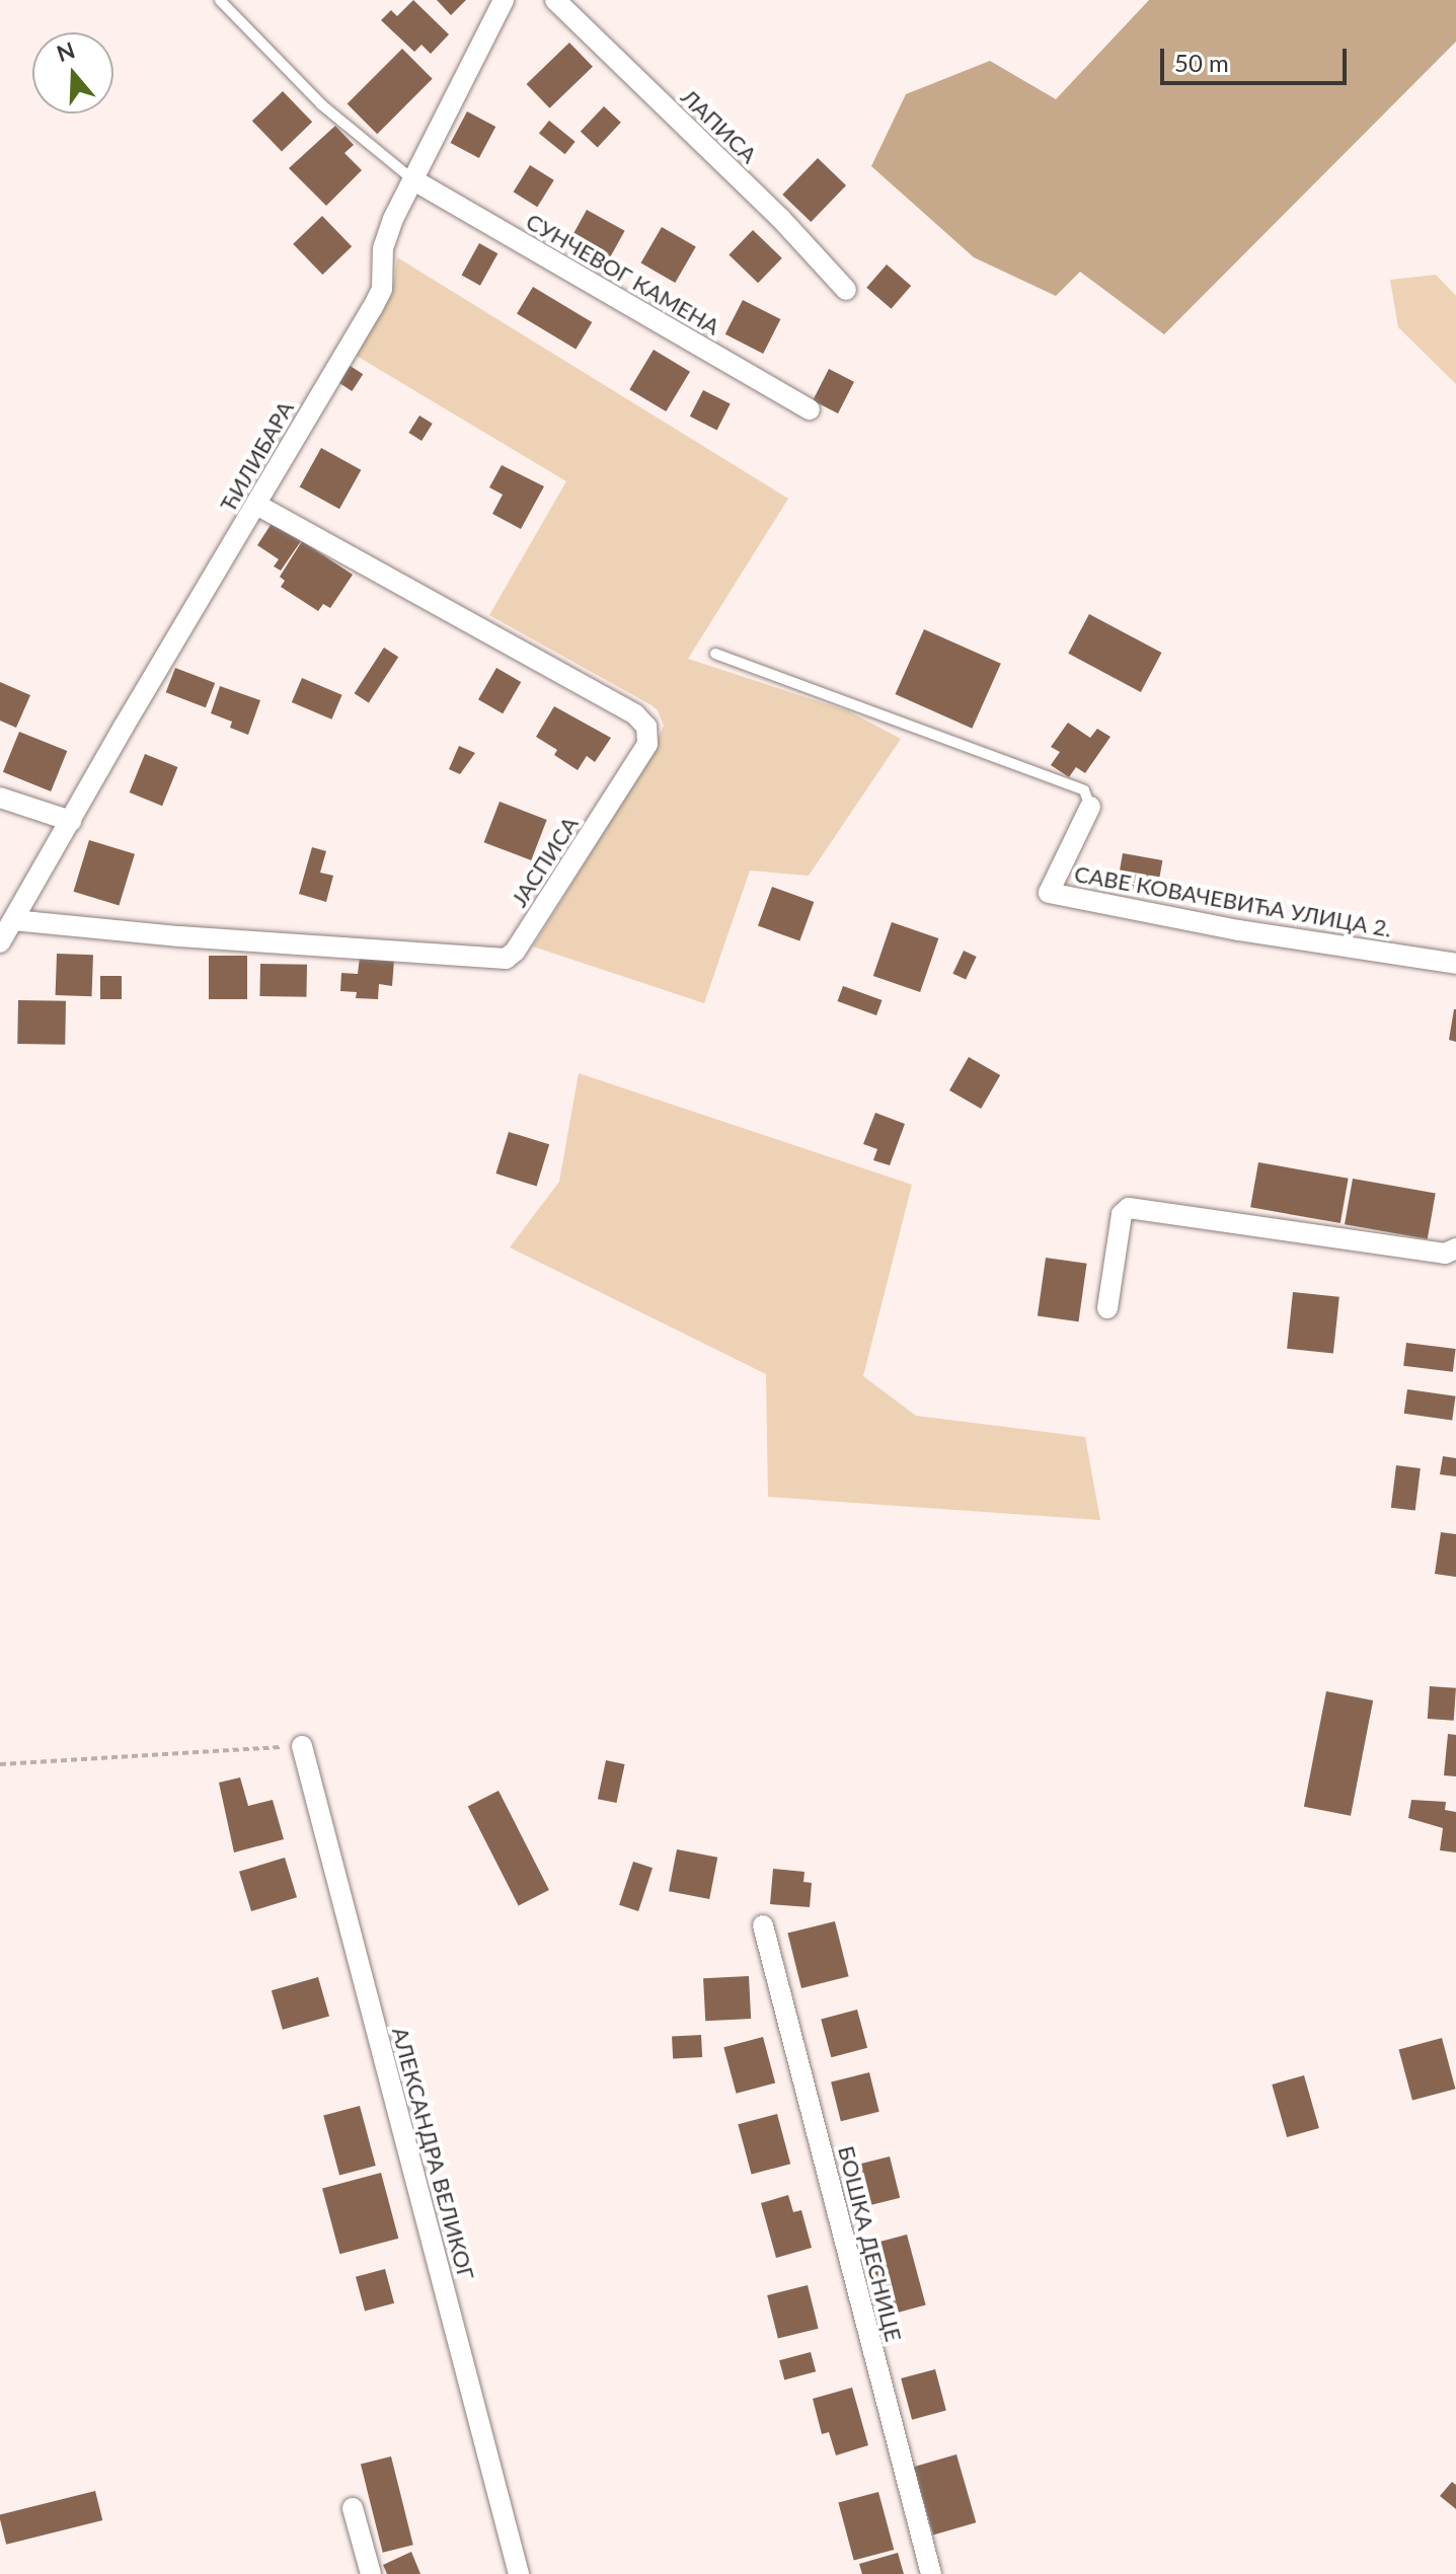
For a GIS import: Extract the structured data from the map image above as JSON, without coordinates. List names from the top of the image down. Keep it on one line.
{"streets":{"street":["ЛАПИСА","СУНЧЕВОГ КАМЕНА","ЋИЛИБАРА","ЈАСПИСА","САВЕ КОВАЧЕВИЋА УЛИЦА 2.","АЛЕКСАНДРА ВЕЛИКОГ","БОШКА ДЕСНИЦЕ"]},"crossings":[["СУНЧЕВОГ КАМЕНА","ЋИЛИБАРА"],["ЋИЛИБАРА","ЈАСПИСА"]],"scale_bar":"50 m","north":"top"}
